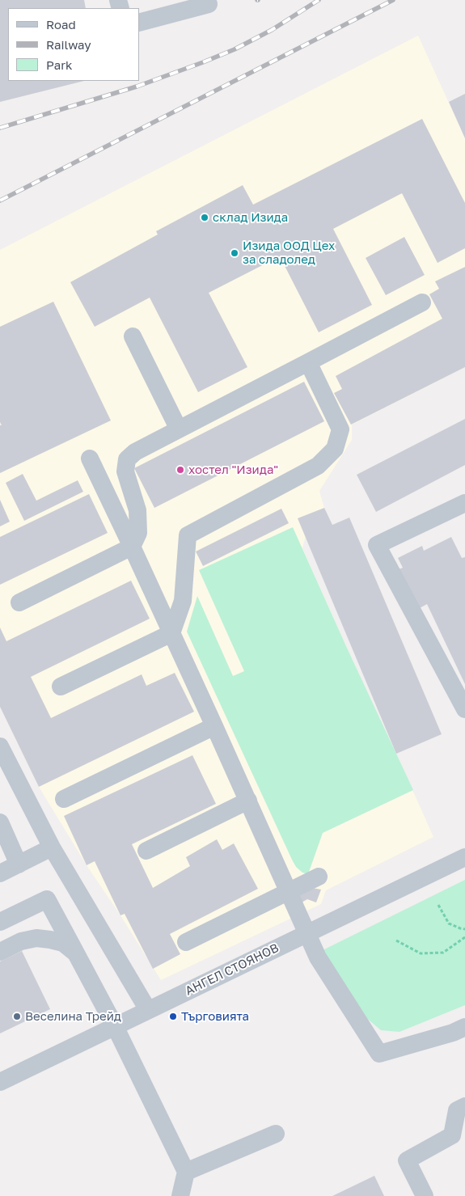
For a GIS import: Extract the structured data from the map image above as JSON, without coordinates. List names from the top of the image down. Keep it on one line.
{"streets":{"street":["АНГЕЛ СТОЯНОВ"]},"places":["склад Изида","Изида ООД Цех за сладолед","хостел \"Изида\"","Веселина Трейд","Търговията"],"legend":["Road","Railway","Park"]}
